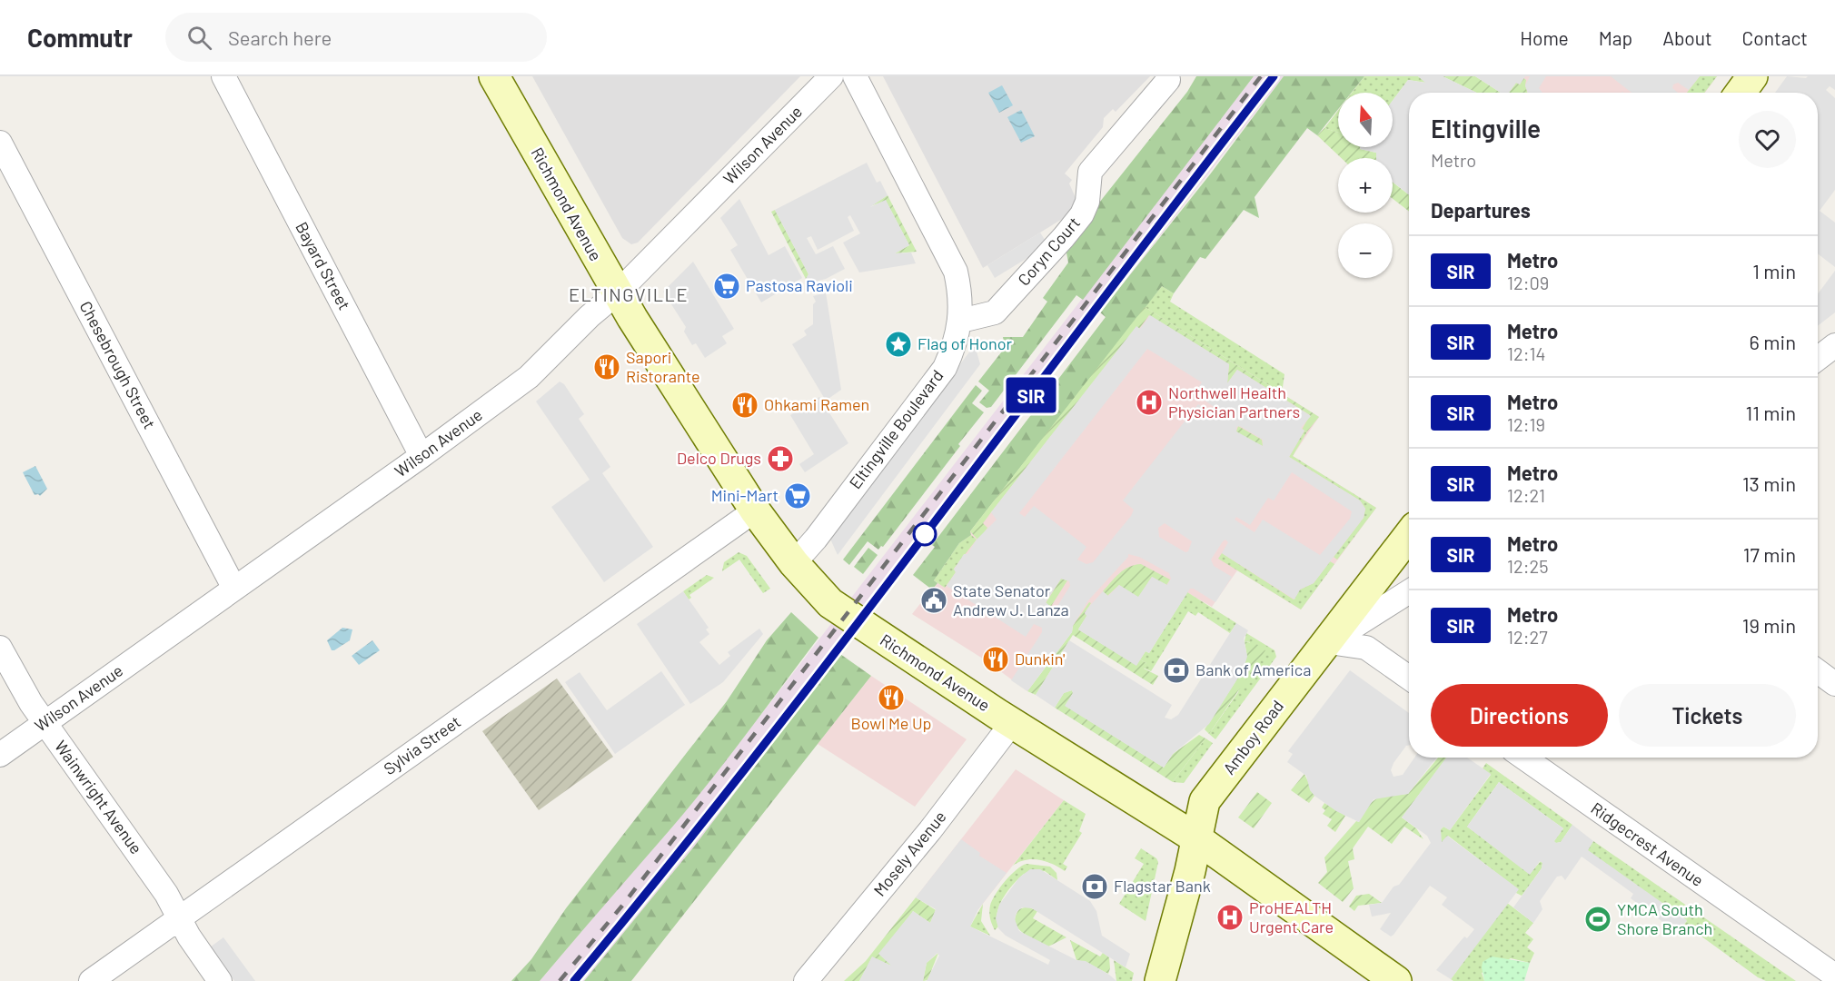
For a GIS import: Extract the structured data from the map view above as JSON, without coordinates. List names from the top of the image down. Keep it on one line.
{"streets":{"main road":["Richmond Avenue","Amboy Road"],"street":["Wilson Avenue","Coryn Court","Bayard Street","Chesebrough Street","Eltingville Boulevard","Sylvia Street","Wainwright Avenue","Ridgecrest Avenue","Mosely Avenue"]},"crossings":[["Wilson Avenue","Richmond Avenue"],["Wilson Avenue","Bayard Street"],["Wilson Avenue","Chesebrough Street"],["Wilson Avenue","Wainwright Avenue"],["Richmond Avenue","Eltingville Boulevard"],["Richmond Avenue","Amboy Road"],["Richmond Avenue","Sylvia Street"],["Richmond Avenue","Mosely Avenue"],["Coryn Court","Eltingville Boulevard"],["Sylvia Street","Wainwright Avenue"]],"districts":["ELTINGVILLE"],"places":{"supermarket":["Pastosa Ravioli","Mini-Mart"],"place":["Flag of Honor"],"restaurant":["Sapori Ristorante","Ohkami Ramen","Dunkin'","Bowl Me Up"],"hospital":["Northwell Health Physician Partners","ProHEALTH Urgent Care"],"pharmacy":["Delco Drugs"],"public building":["State Senator Andrew J. Lanza"],"bank":["Bank of America","Flagstar Bank"],"sports":["YMCA South Shore Branch"]},"lines":["metro line SIR"],"north":"top","page":{"header":"Commutr","search":"Search here","nav":["Home","Map","About","Contact"],"on_map":"SIR","map_buttons":["+","−"],"heading":[["Eltingville","Metro"],"Departures"],"list":[{"mark":"SIR","name":"Metro","note":"12:09","value":"1 min"},{"mark":"SIR","name":"Metro","note":"12:14","value":"6 min"},{"mark":"SIR","name":"Metro","note":"12:19","value":"11 min"},{"mark":"SIR","name":"Metro","note":"12:21","value":"13 min"},{"mark":"SIR","name":"Metro","note":"12:25","value":"17 min"},{"mark":"SIR","name":"Metro","note":"12:27","value":"19 min"}],"buttons":["Directions","Tickets"]}}
